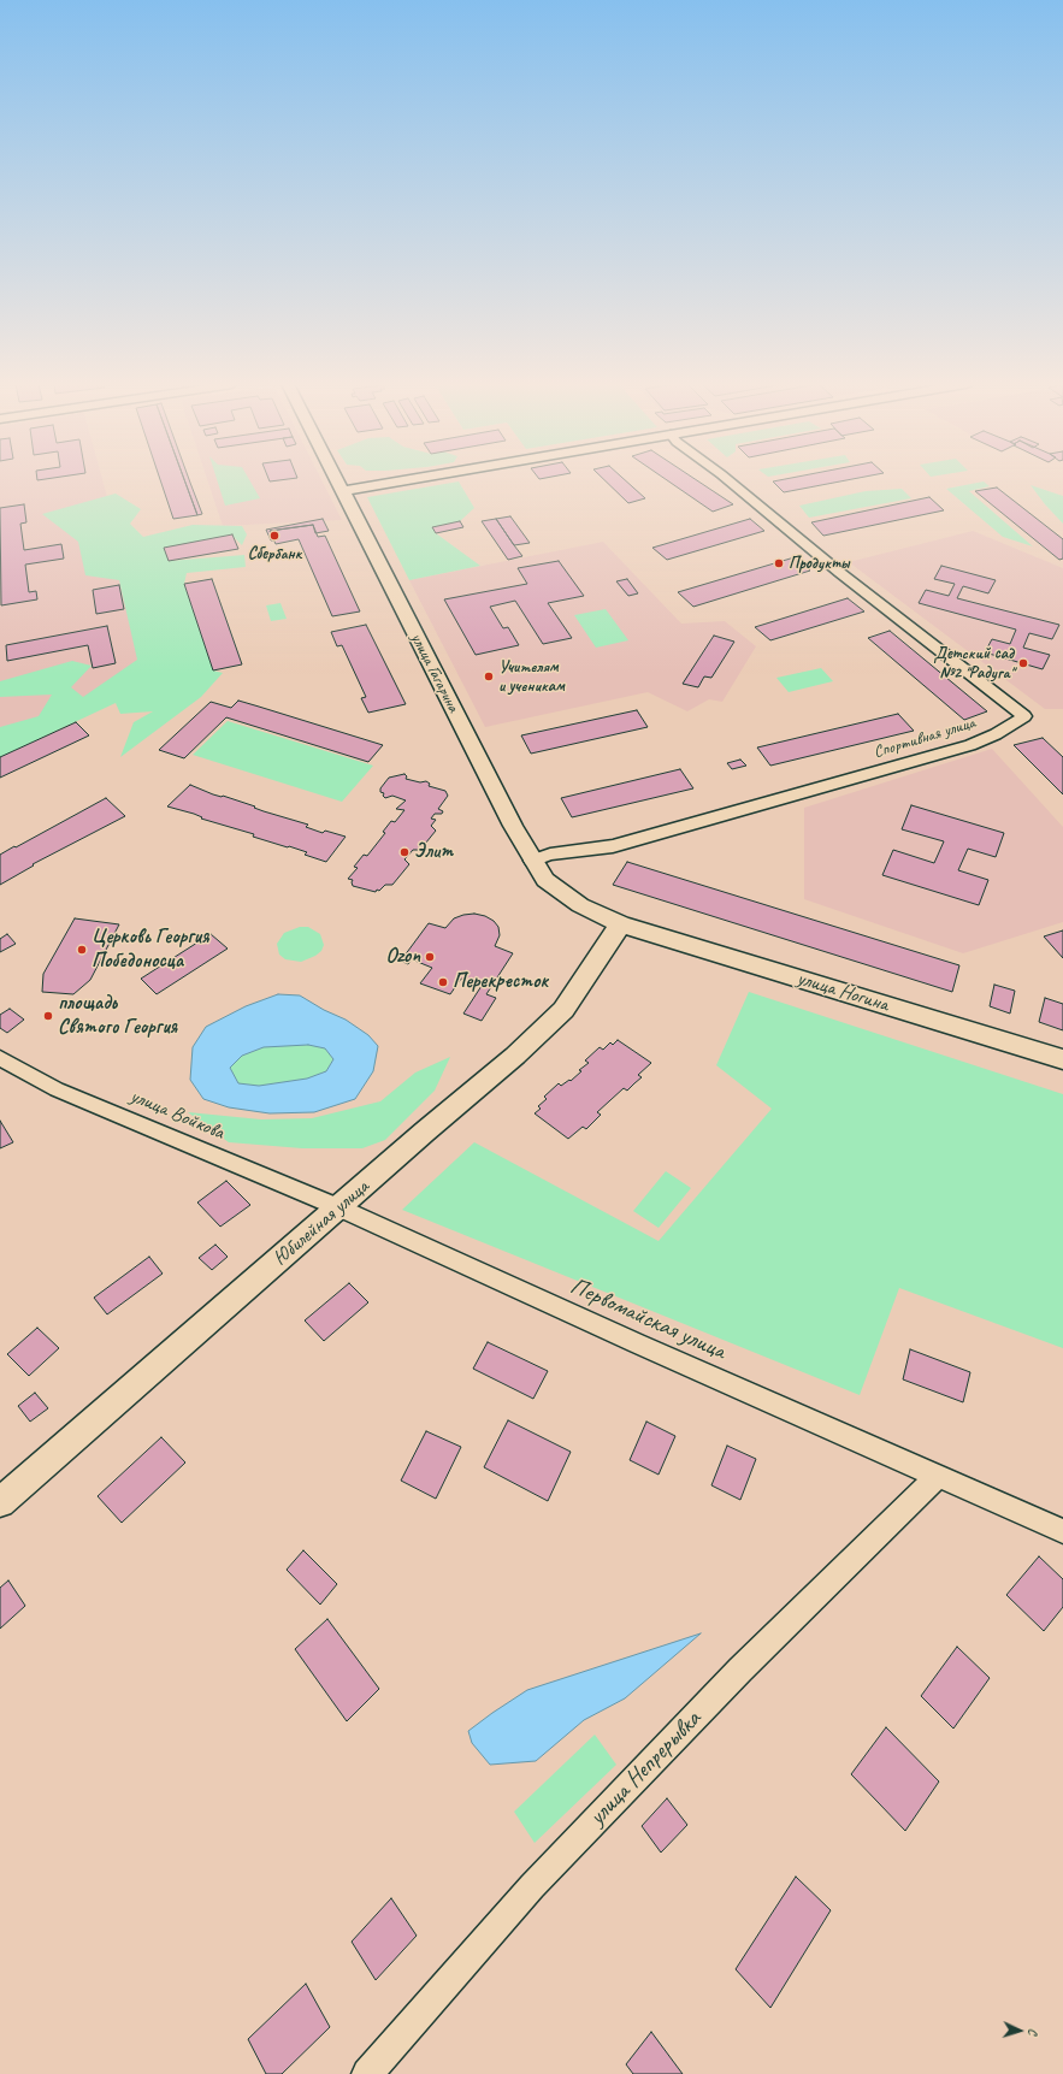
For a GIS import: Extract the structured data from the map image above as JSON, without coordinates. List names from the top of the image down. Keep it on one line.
{"streets":{"street":["улица Гагарина","Спортивная улица","улица Ногина","улица Войкова","Юбилейная улица","Первомайская улица","улица Непрерывка"]},"crossings":[["улица Гагарина","Спортивная улица"],["улица Гагарина","улица Ногина"],["улица Гагарина","Юбилейная улица"],["улица Ногина","Юбилейная улица"],["улица Войкова","Юбилейная улица"],["улица Войкова","Первомайская улица"],["Юбилейная улица","Первомайская улица"],["Первомайская улица","улица Непрерывка"]],"places":["Сбербанк","Продукты","Детский сад №2 \"Радуга\"","Учителям и ученикам","Элит","Церковь Георгия Победоносца","Ozon","Перекресток","площадь Святого Георгия"],"north":"right"}
